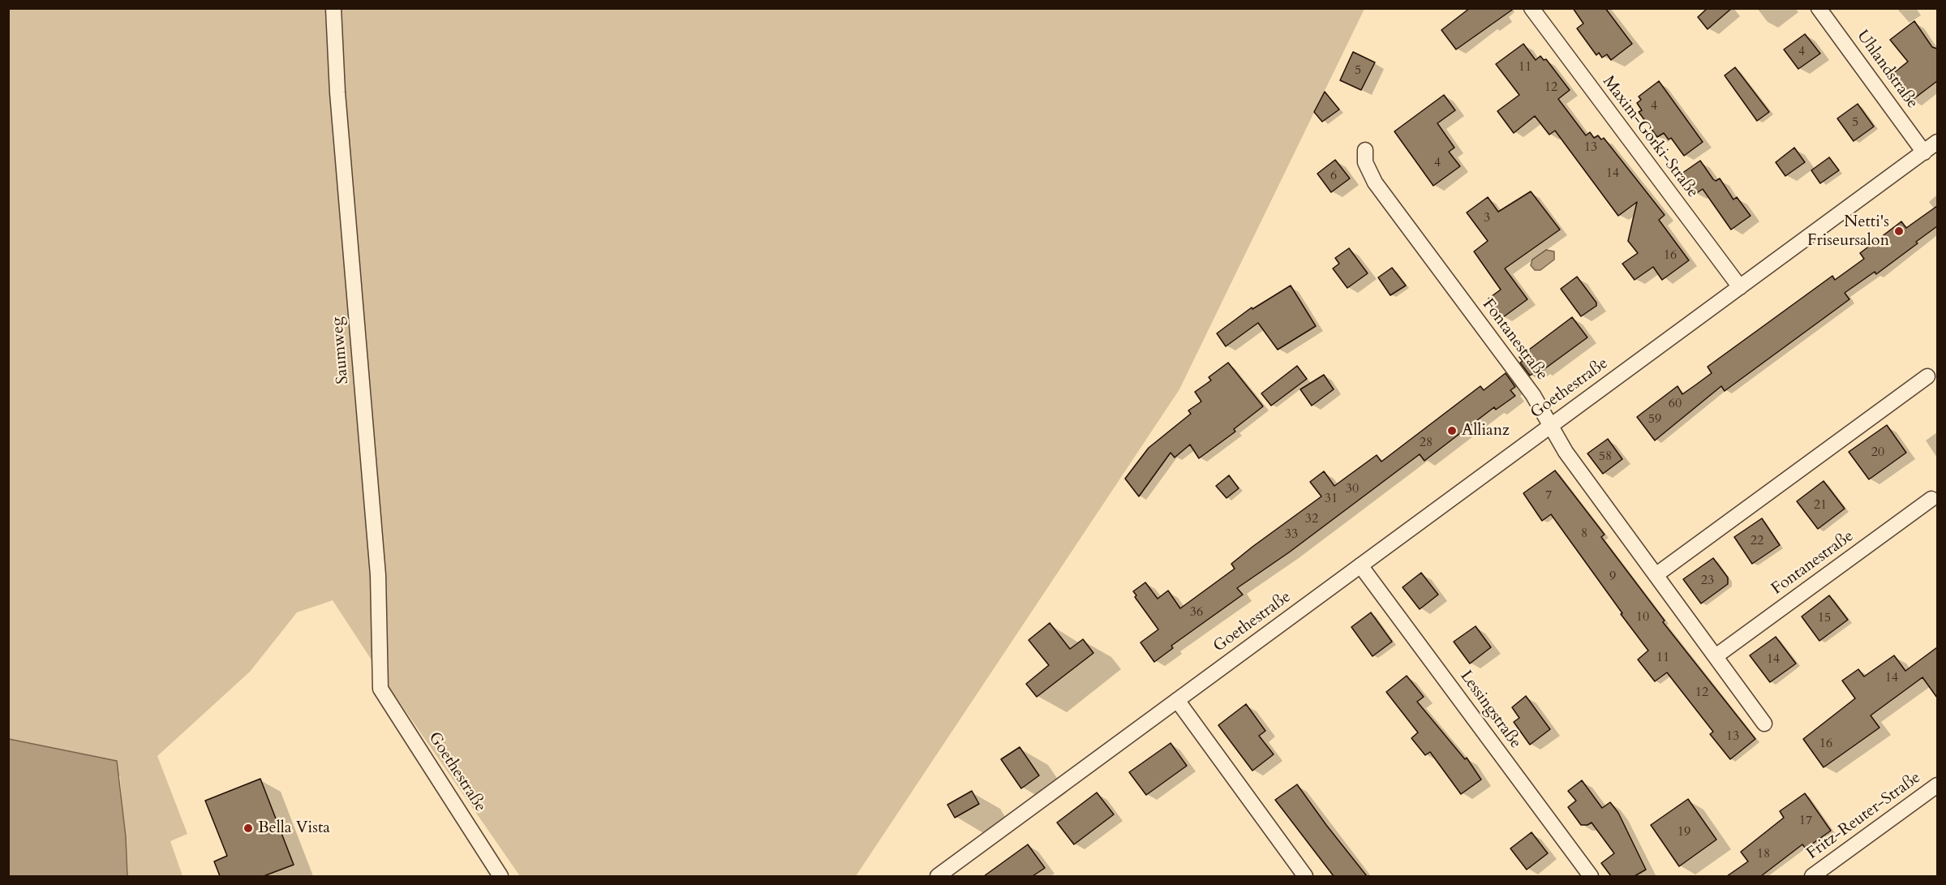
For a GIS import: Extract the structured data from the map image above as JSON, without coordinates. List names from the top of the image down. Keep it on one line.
{"streets":{"street":["Uhlandstraße","Maxim-Gorki-Straße","Fontanestraße","Saumweg","Goethestraße","Lessingstraße","Fritz-Reuter-Straße"]},"crossings":[["Uhlandstraße","Goethestraße"],["Maxim-Gorki-Straße","Goethestraße"],["Fontanestraße","Goethestraße"],["Saumweg","Goethestraße"],["Goethestraße","Lessingstraße"]],"places":["Netti's Friseursalon","Allianz","Bella Vista"],"house_numbers":["4","11","5","12","4","5","13","4","14","6","3","16","60","59","28","20","58","30","7","31","21","32","8","33","22","9","23","36","10","15","11","14","14","12","13","16","17","19","18"]}
